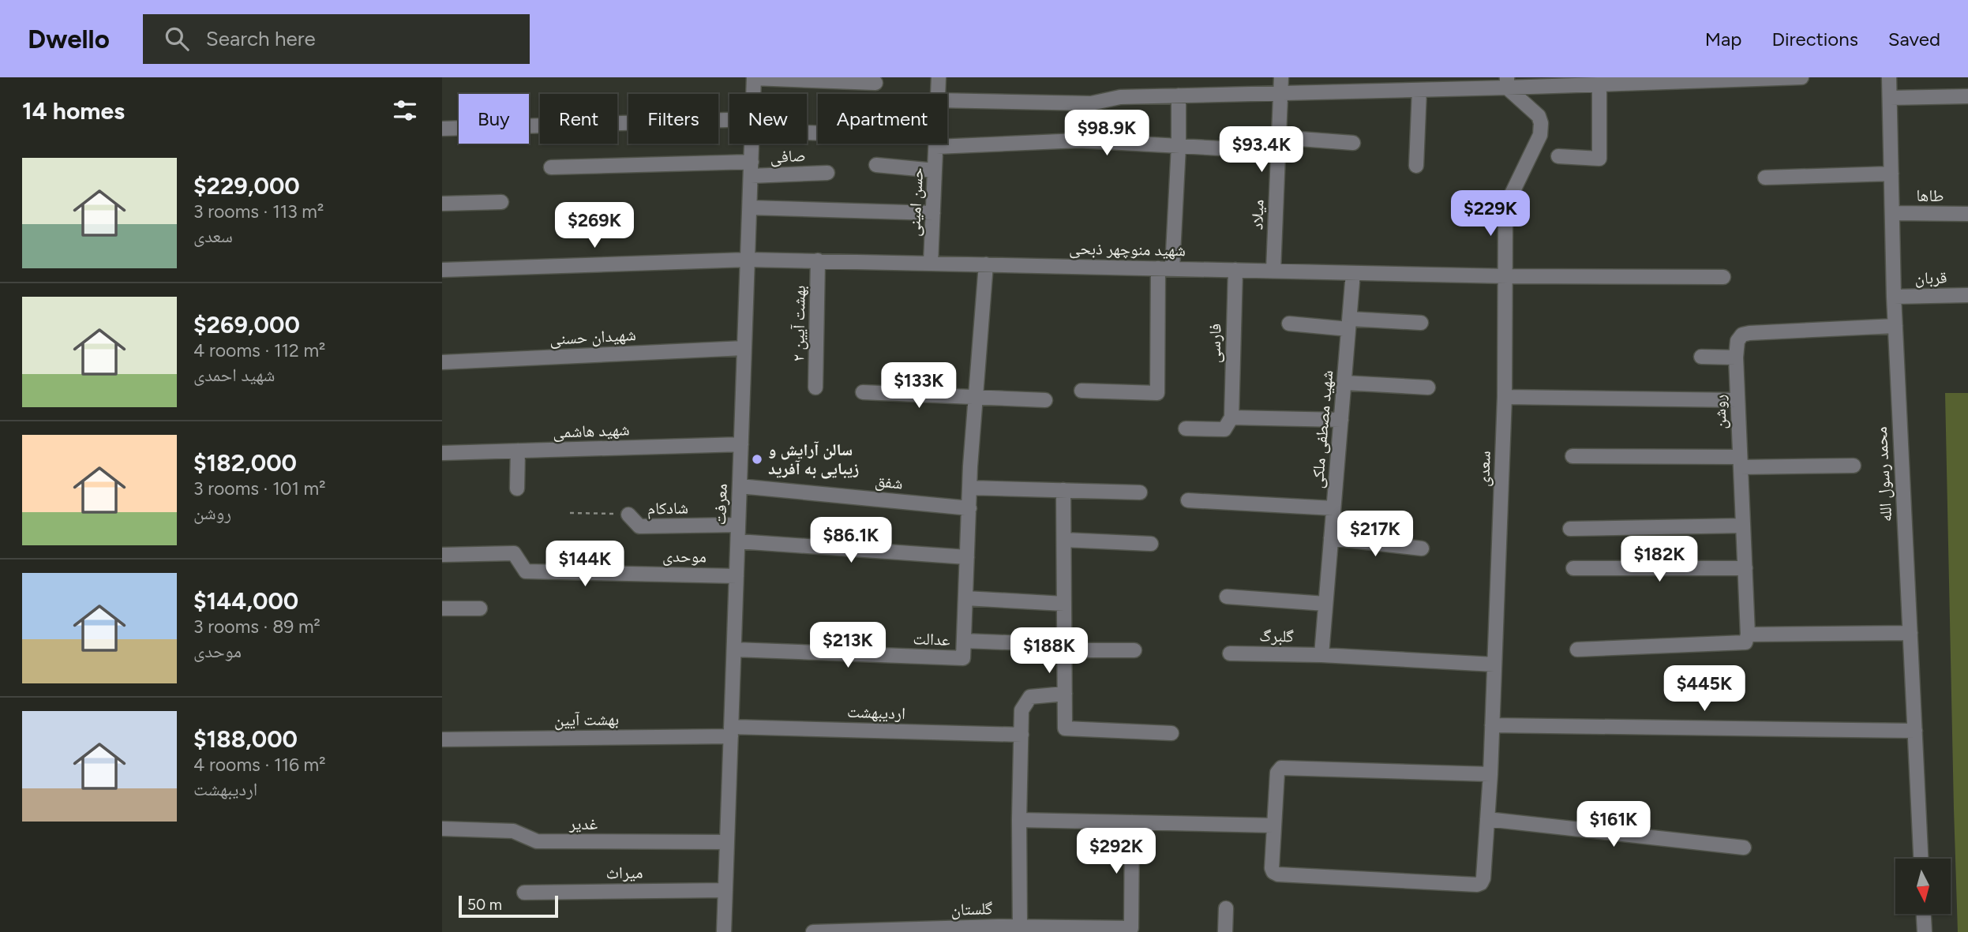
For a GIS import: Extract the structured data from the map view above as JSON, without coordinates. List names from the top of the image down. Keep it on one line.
{"streets":{"street":["صافی","طاها","حسن امینی","میلاد","شهید منوچهر ذبحی","قربان","بهشت آیین ۲","شهیدان حسنی","فارسی","روشن","شهید مصطفی ملکی","شهید هاشمی","سعدی","محمد رسول الله","شفق","معرفت","شادکام","موحدی","گلبرگ","عدالت","اردیبهشت","بهشت آیین","غدیر","میراث","گلستان"]},"crossings":[["صافی","معرفت"],["طاها","محمد رسول الله"],["حسن امینی","شهید منوچهر ذبحی"],["میلاد","شهید منوچهر ذبحی"],["شهید منوچهر ذبحی","بهشت آیین ۲"],["شهید منوچهر ذبحی","فارسی"],["شهید منوچهر ذبحی","شهید مصطفی ملکی"],["شهید منوچهر ذبحی","سعدی"],["شهید منوچهر ذبحی","معرفت"],["قربان","محمد رسول الله"],["شهیدان حسنی","معرفت"],["روشن","محمد رسول الله"],["شهید مصطفی ملکی","گلبرگ"],["شهید هاشمی","معرفت"],["سعدی","گلبرگ"],["شفق","معرفت"],["معرفت","شادکام"],["معرفت","موحدی"],["معرفت","عدالت"],["معرفت","اردیبهشت"],["معرفت","بهشت آیین"],["معرفت","غدیر"],["معرفت","میراث"],["اردیبهشت","بهشت آیین"]],"places":["سالن آرایش و زیبایی به آفرید"],"scale_bar":"50 m","north":"bottom","page":{"header":"Dwello","search":"Search here","nav":["Map","Directions","Saved"],"heading":"14 homes","chip":["Buy","Rent","Filters","New","Apartment"],"price":["$98.9K","$93.4K","$229K","$269K","$133K","$217K","$86.1K","$182K","$144K","$213K","$188K","$445K","$161K","$292K"],"list":[{"name":"$229,000","note":"3 rooms · 113 m² · سعدی"},{"name":"$269,000","note":"4 rooms · 112 m² · شهید احمدی"},{"name":"$182,000","note":"3 rooms · 101 m² · روشن"},{"name":"$144,000","note":"3 rooms · 89 m² · موحدی"},{"name":"$188,000","note":"4 rooms · 116 m² · اردیبهشت"}],"scale":"50 m"}}
